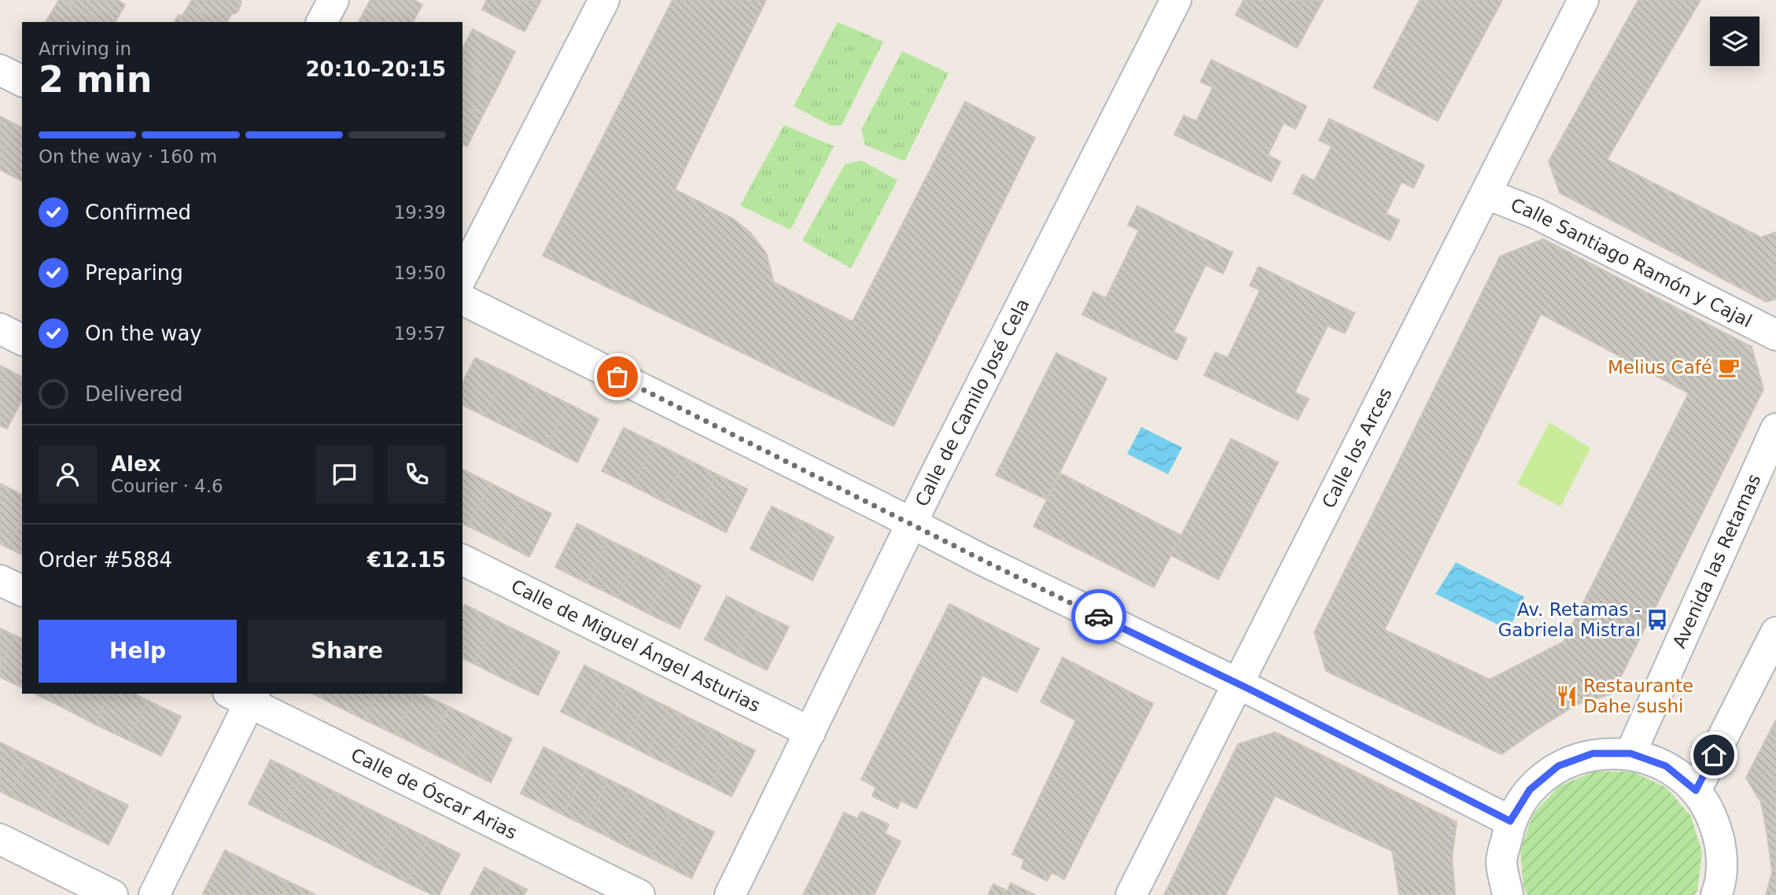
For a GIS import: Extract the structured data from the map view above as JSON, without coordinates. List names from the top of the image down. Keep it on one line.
{"streets":{"street":["Calle Santiago Ramón y Cajal","Calle de Camilo José Cela","Calle los Arces","Avenida las Retamas","Calle de Miguel Ángel Asturias","Calle de Óscar Arias"]},"crossings":[["Calle Santiago Ramón y Cajal","Calle los Arces"],["Calle de Camilo José Cela","Calle de Miguel Ángel Asturias"]],"places":{"cafe":["Melius Café"],"bus stop":["Av. Retamas - Gabriela Mistral"],"restaurant":["Restaurante Dahe sushi"]},"page":{"heading":["2 min","Arriving in","20:10–20:15"],"panel":["Alex","Courier · 4.6","Order #5884","€12.15"],"bar":"On the way · 160 m","list":[["Confirmed","19:39"],["Preparing","19:50"],["On the way","19:57"],"Delivered"],"buttons":["Help","Share"]}}
